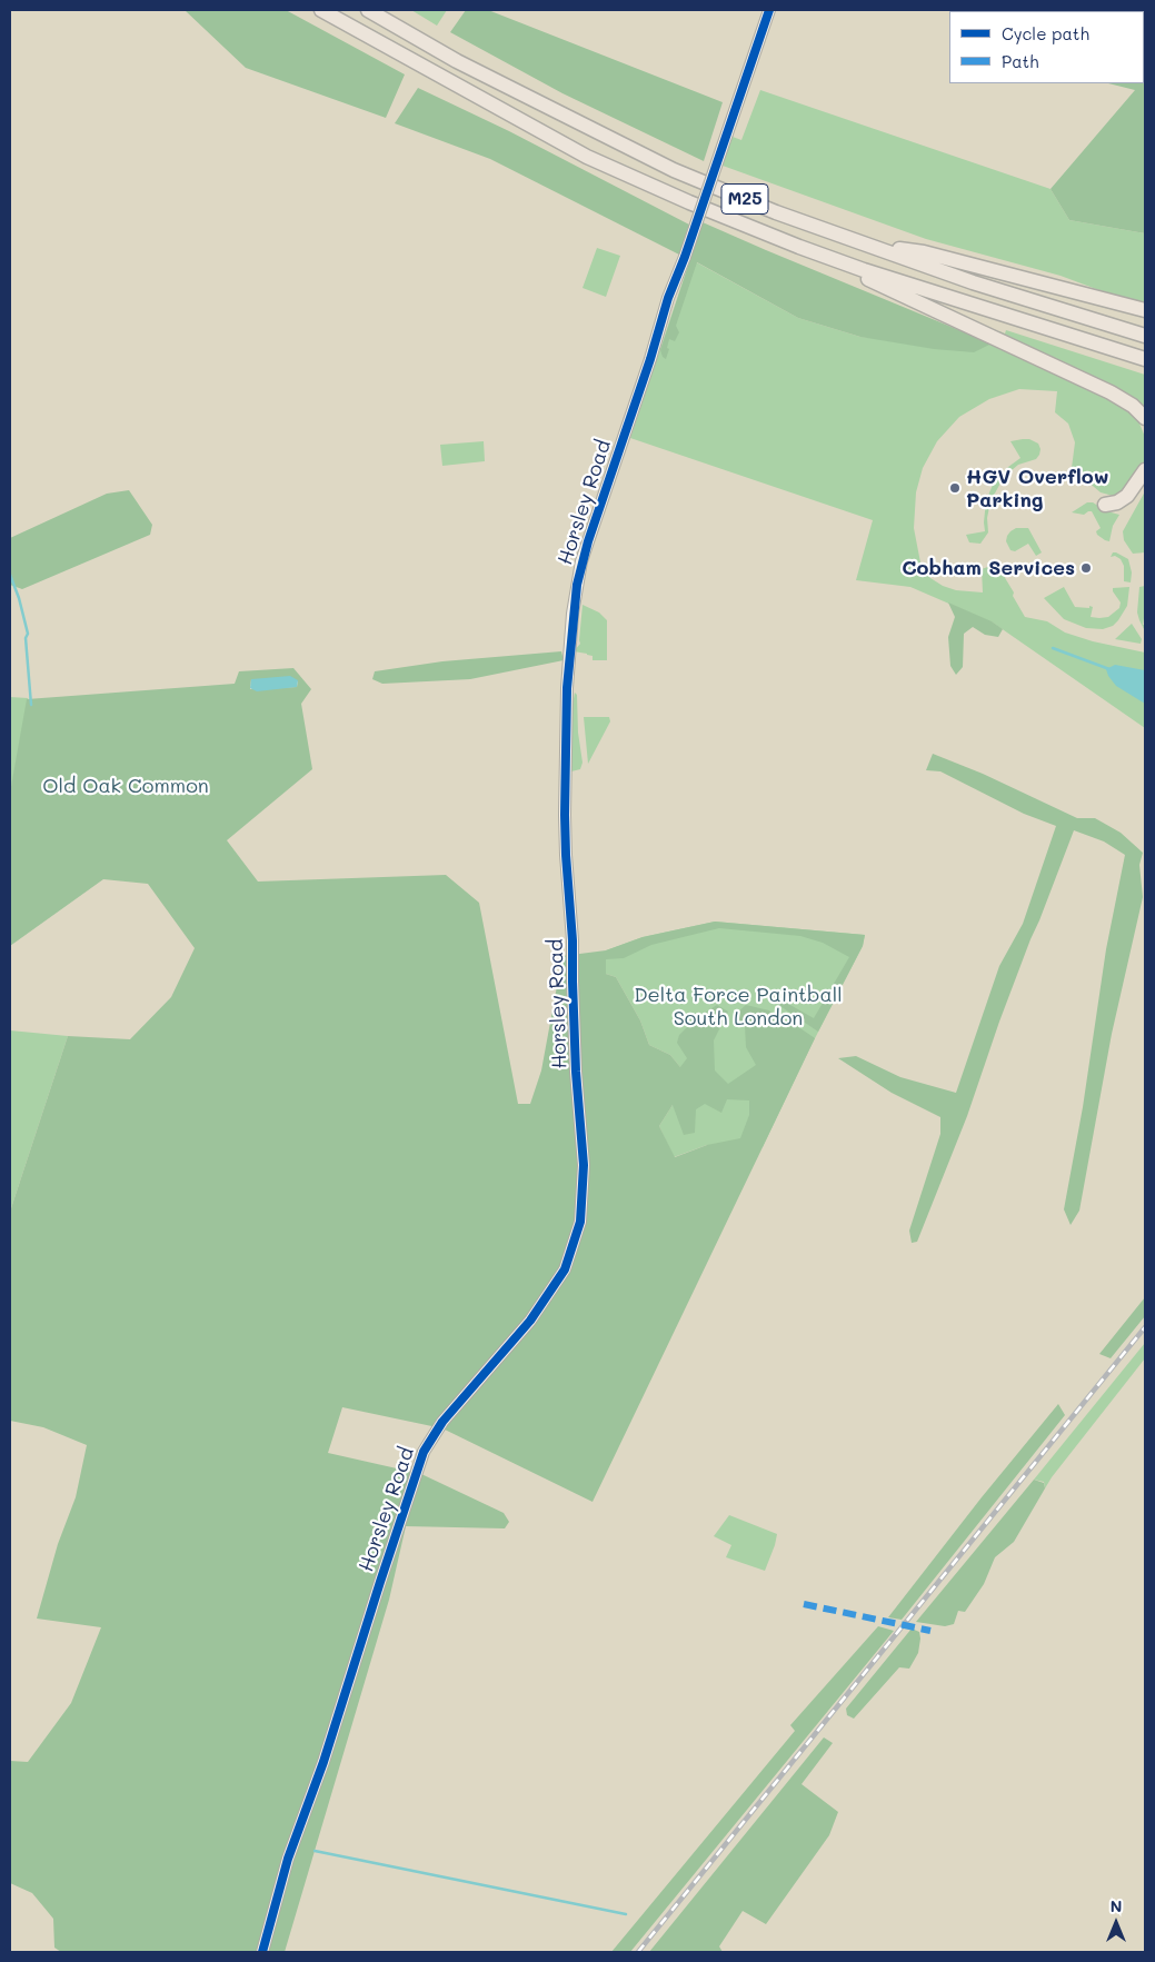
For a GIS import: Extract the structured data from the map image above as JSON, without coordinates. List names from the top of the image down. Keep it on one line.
{"streets":{"highway":["M25"],"street":["Horsley Road"]},"parks":["Old Oak Common","Delta Force Paintball South London"],"places":["HGV Overflow Parking","Cobham Services"],"legend":["Cycle path","Path"],"north":"top"}
